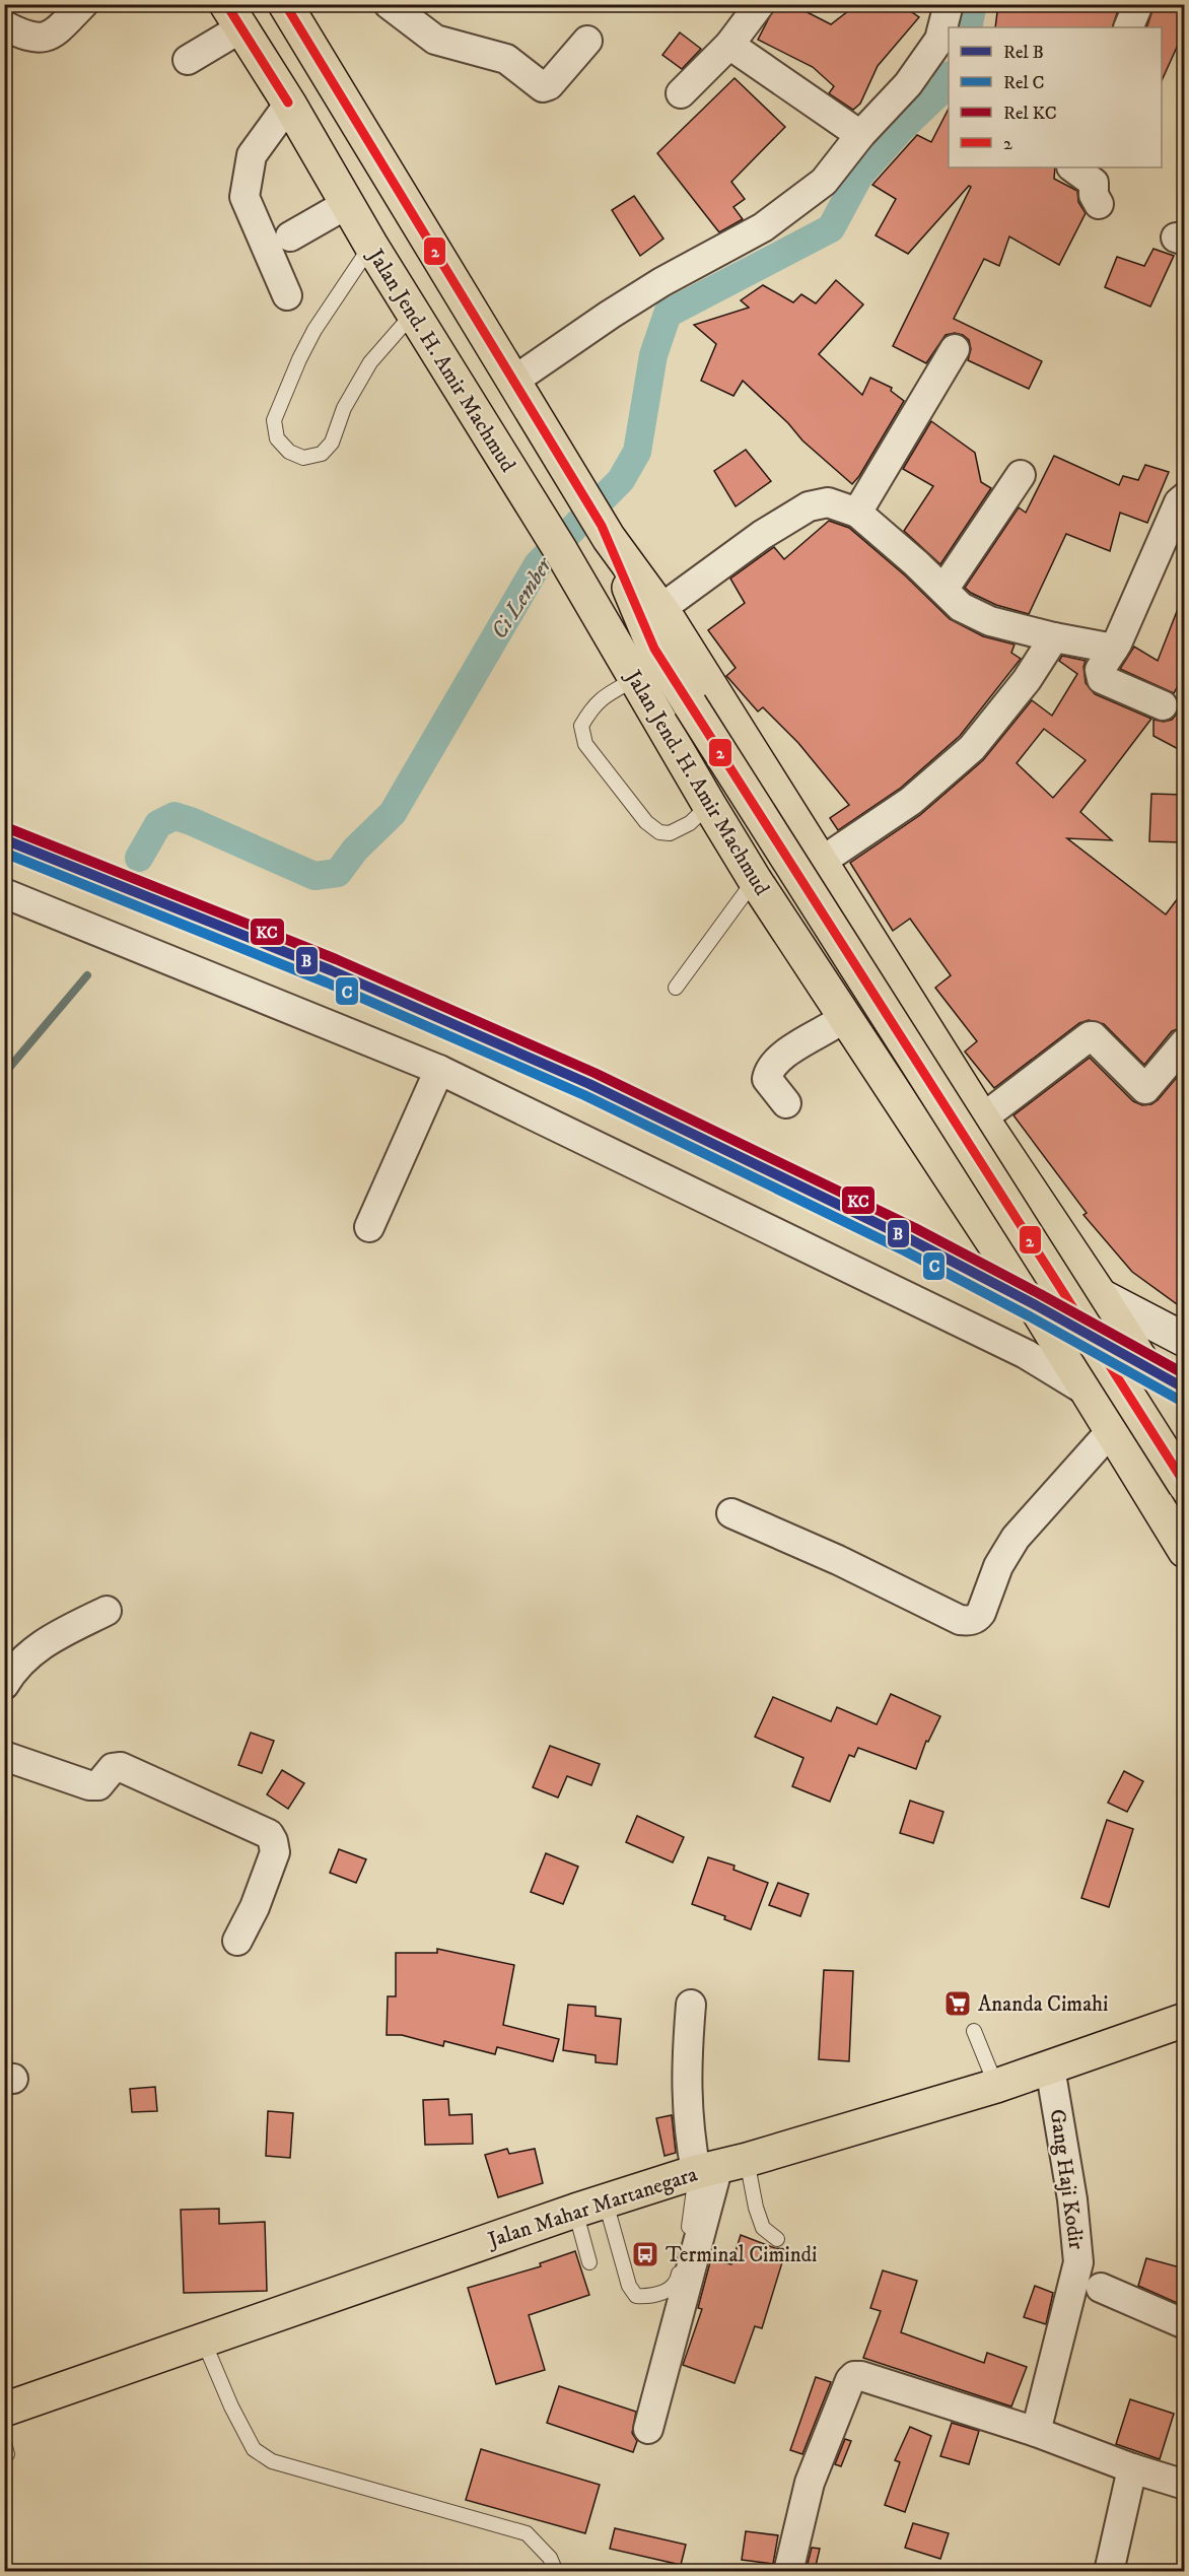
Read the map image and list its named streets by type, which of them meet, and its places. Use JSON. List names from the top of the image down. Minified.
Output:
{"streets":{"main road":["Jalan Jend. H. Amir Machmud","Jalan Mahar Martanegara"],"street":["Gang Haji Kodir"]},"crossings":[["Gang Haji Kodir","Jalan Mahar Martanegara"]],"water":["Ci Lember"],"places":{"supermarket":["Ananda Cimahi"],"bus stop":["Terminal Cimindi"]},"lines":["transit line 2","rail line KC","rail line B","rail line C"],"legend":["Rel B","Rel C","Rel KC","2"]}
